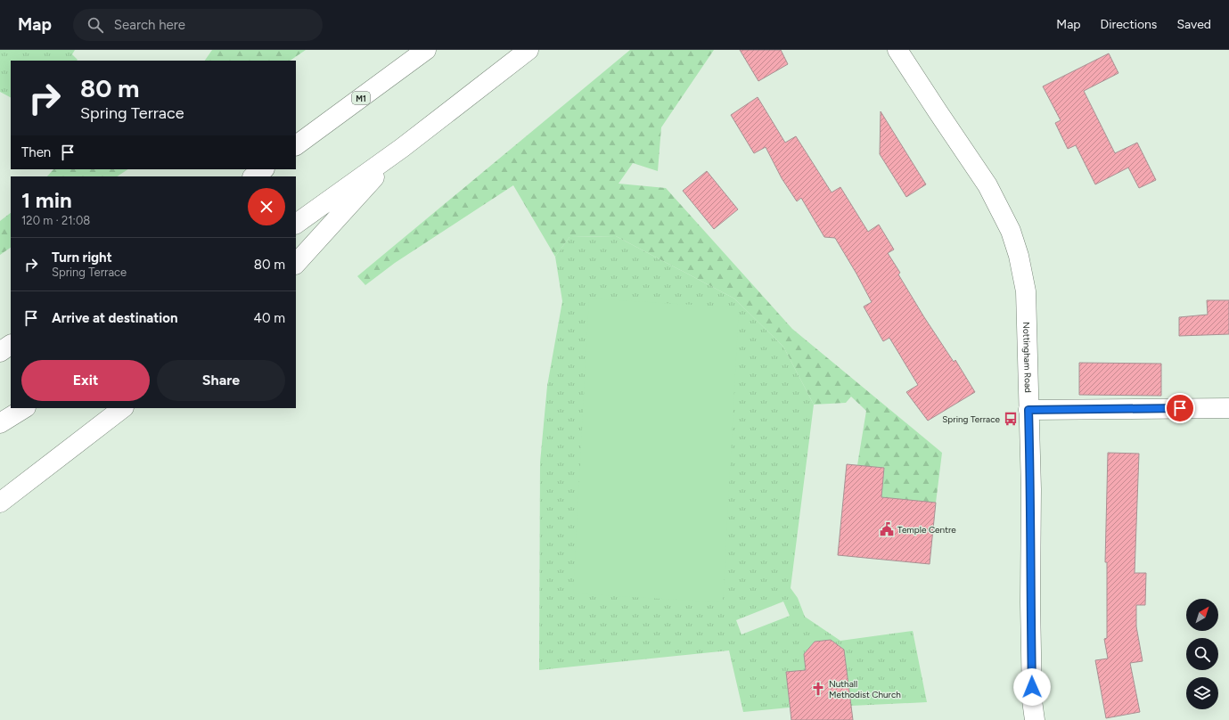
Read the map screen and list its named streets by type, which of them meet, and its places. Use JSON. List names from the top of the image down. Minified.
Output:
{"streets":{"main road":["M1","Nottingham Road"]},"places":{"bus stop":["Spring Terrace"],"public building":["Temple Centre"],"church":["Nuthall Methodist Church"]},"north":"top right","page":{"header":"Map","search":"Search here","nav":["Map","Directions","Saved"],"turn":["80 m","Spring Terrace"],"then":"Then","heading":["1 min","120 m · 21:08"],"list":[{"name":"Turn right","note":"Spring Terrace","value":"80 m"},{"name":"Arrive at destination","value":"40 m"}],"buttons":["Exit","Share"]}}
